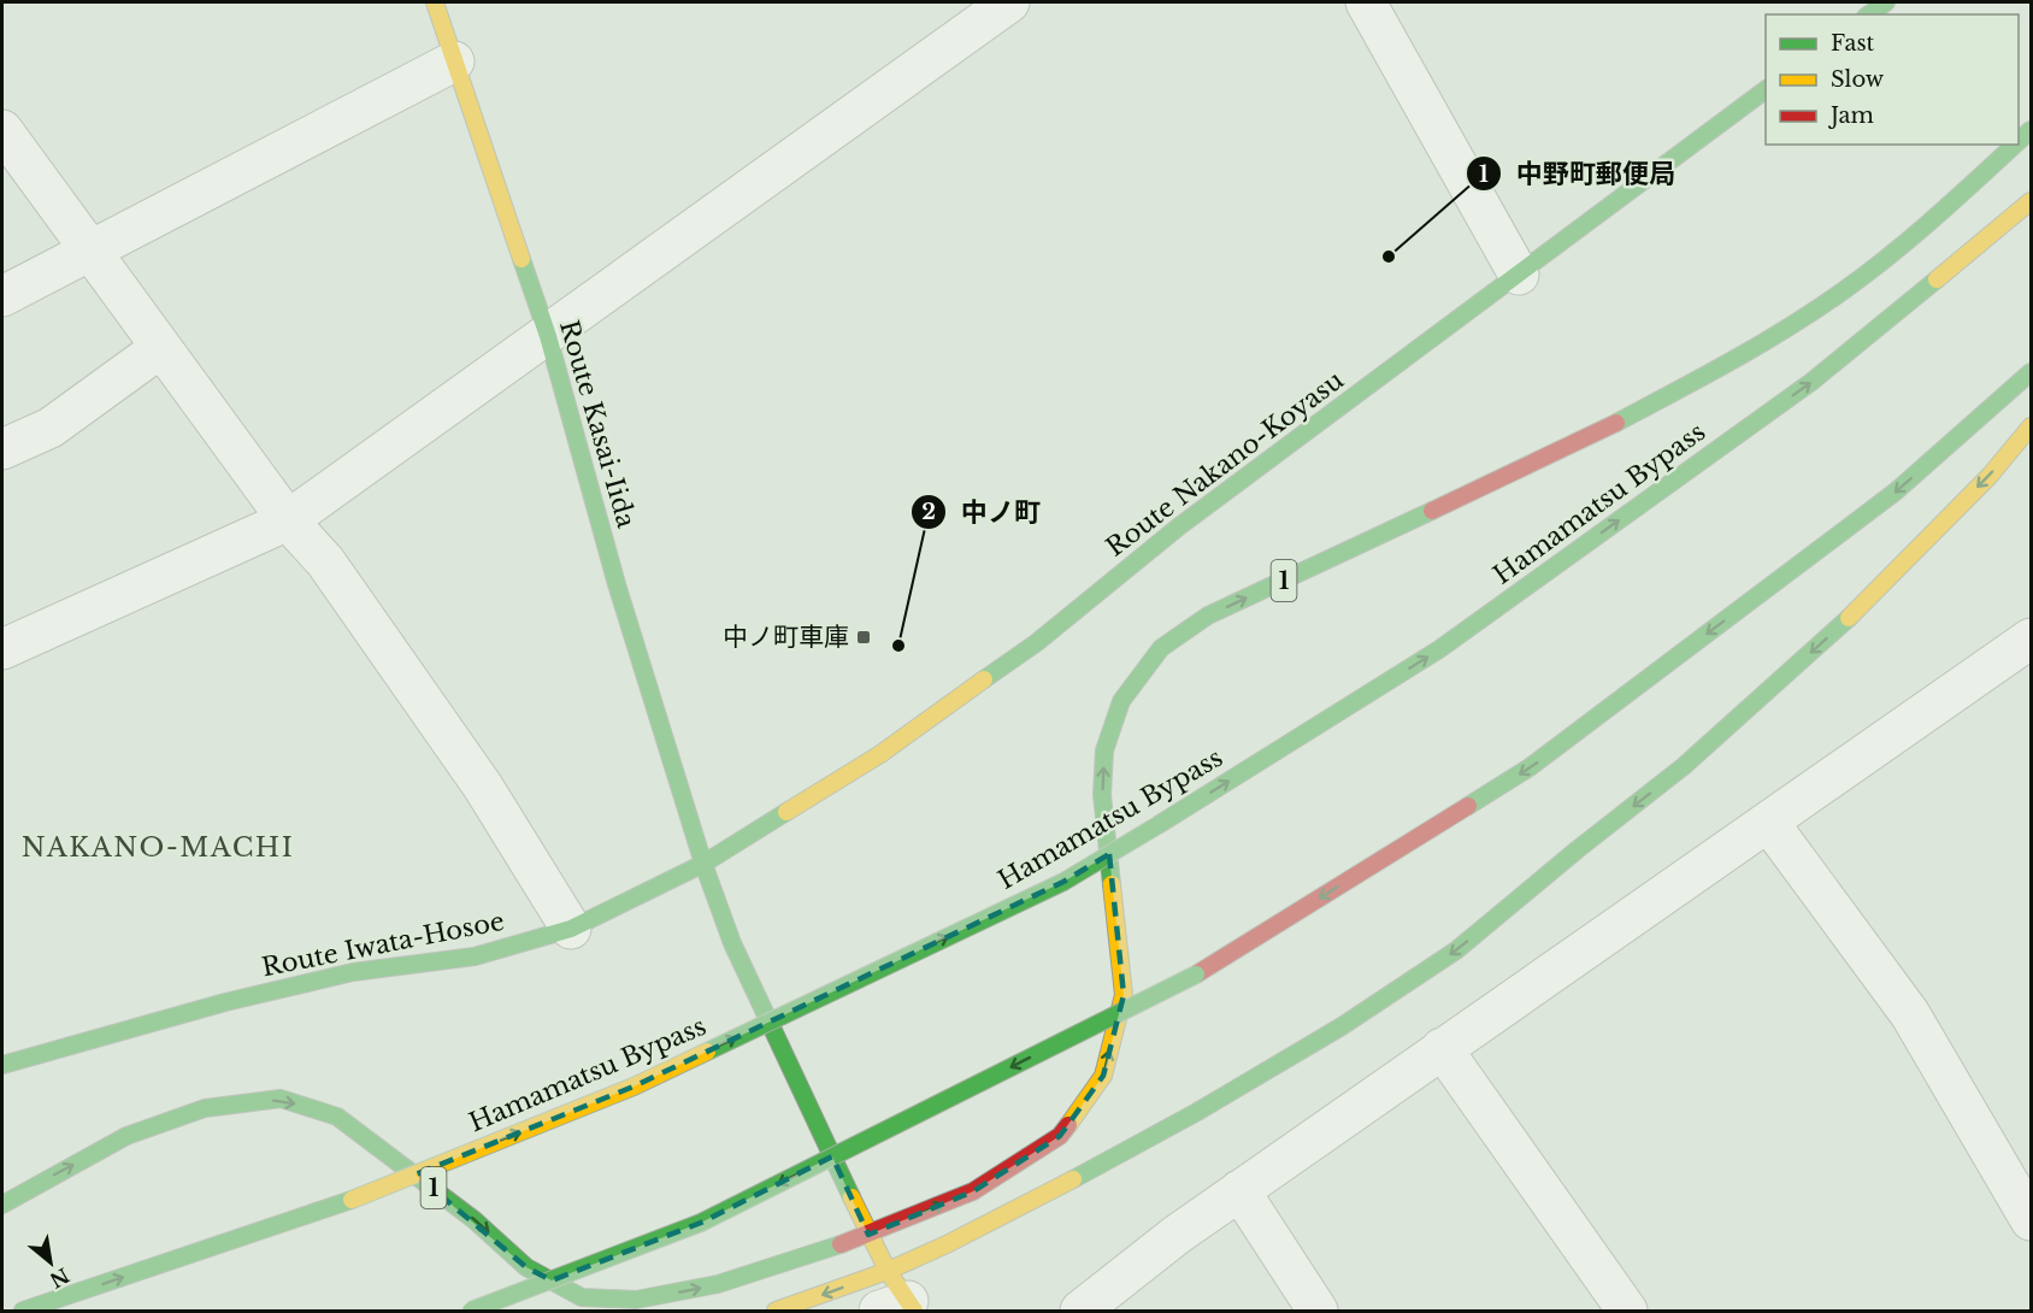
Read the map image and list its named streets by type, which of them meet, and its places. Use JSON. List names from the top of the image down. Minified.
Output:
{"streets":{"main road":["Route Kasai-Iida","Route Nakano-Koyasu","Hamamatsu Bypass","1","Route Iwata-Hosoe"]},"crossings":[["Route Kasai-Iida","Route Nakano-Koyasu"],["Route Kasai-Iida","Route Iwata-Hosoe"],["Route Nakano-Koyasu","Route Iwata-Hosoe"]],"districts":["NAKANO-MACHI"],"places":{"other":["中野町郵便局","中ノ町"],"transit":["中ノ町車庫"]},"legend":["Fast","Slow","Jam"],"north":"bottom right"}
